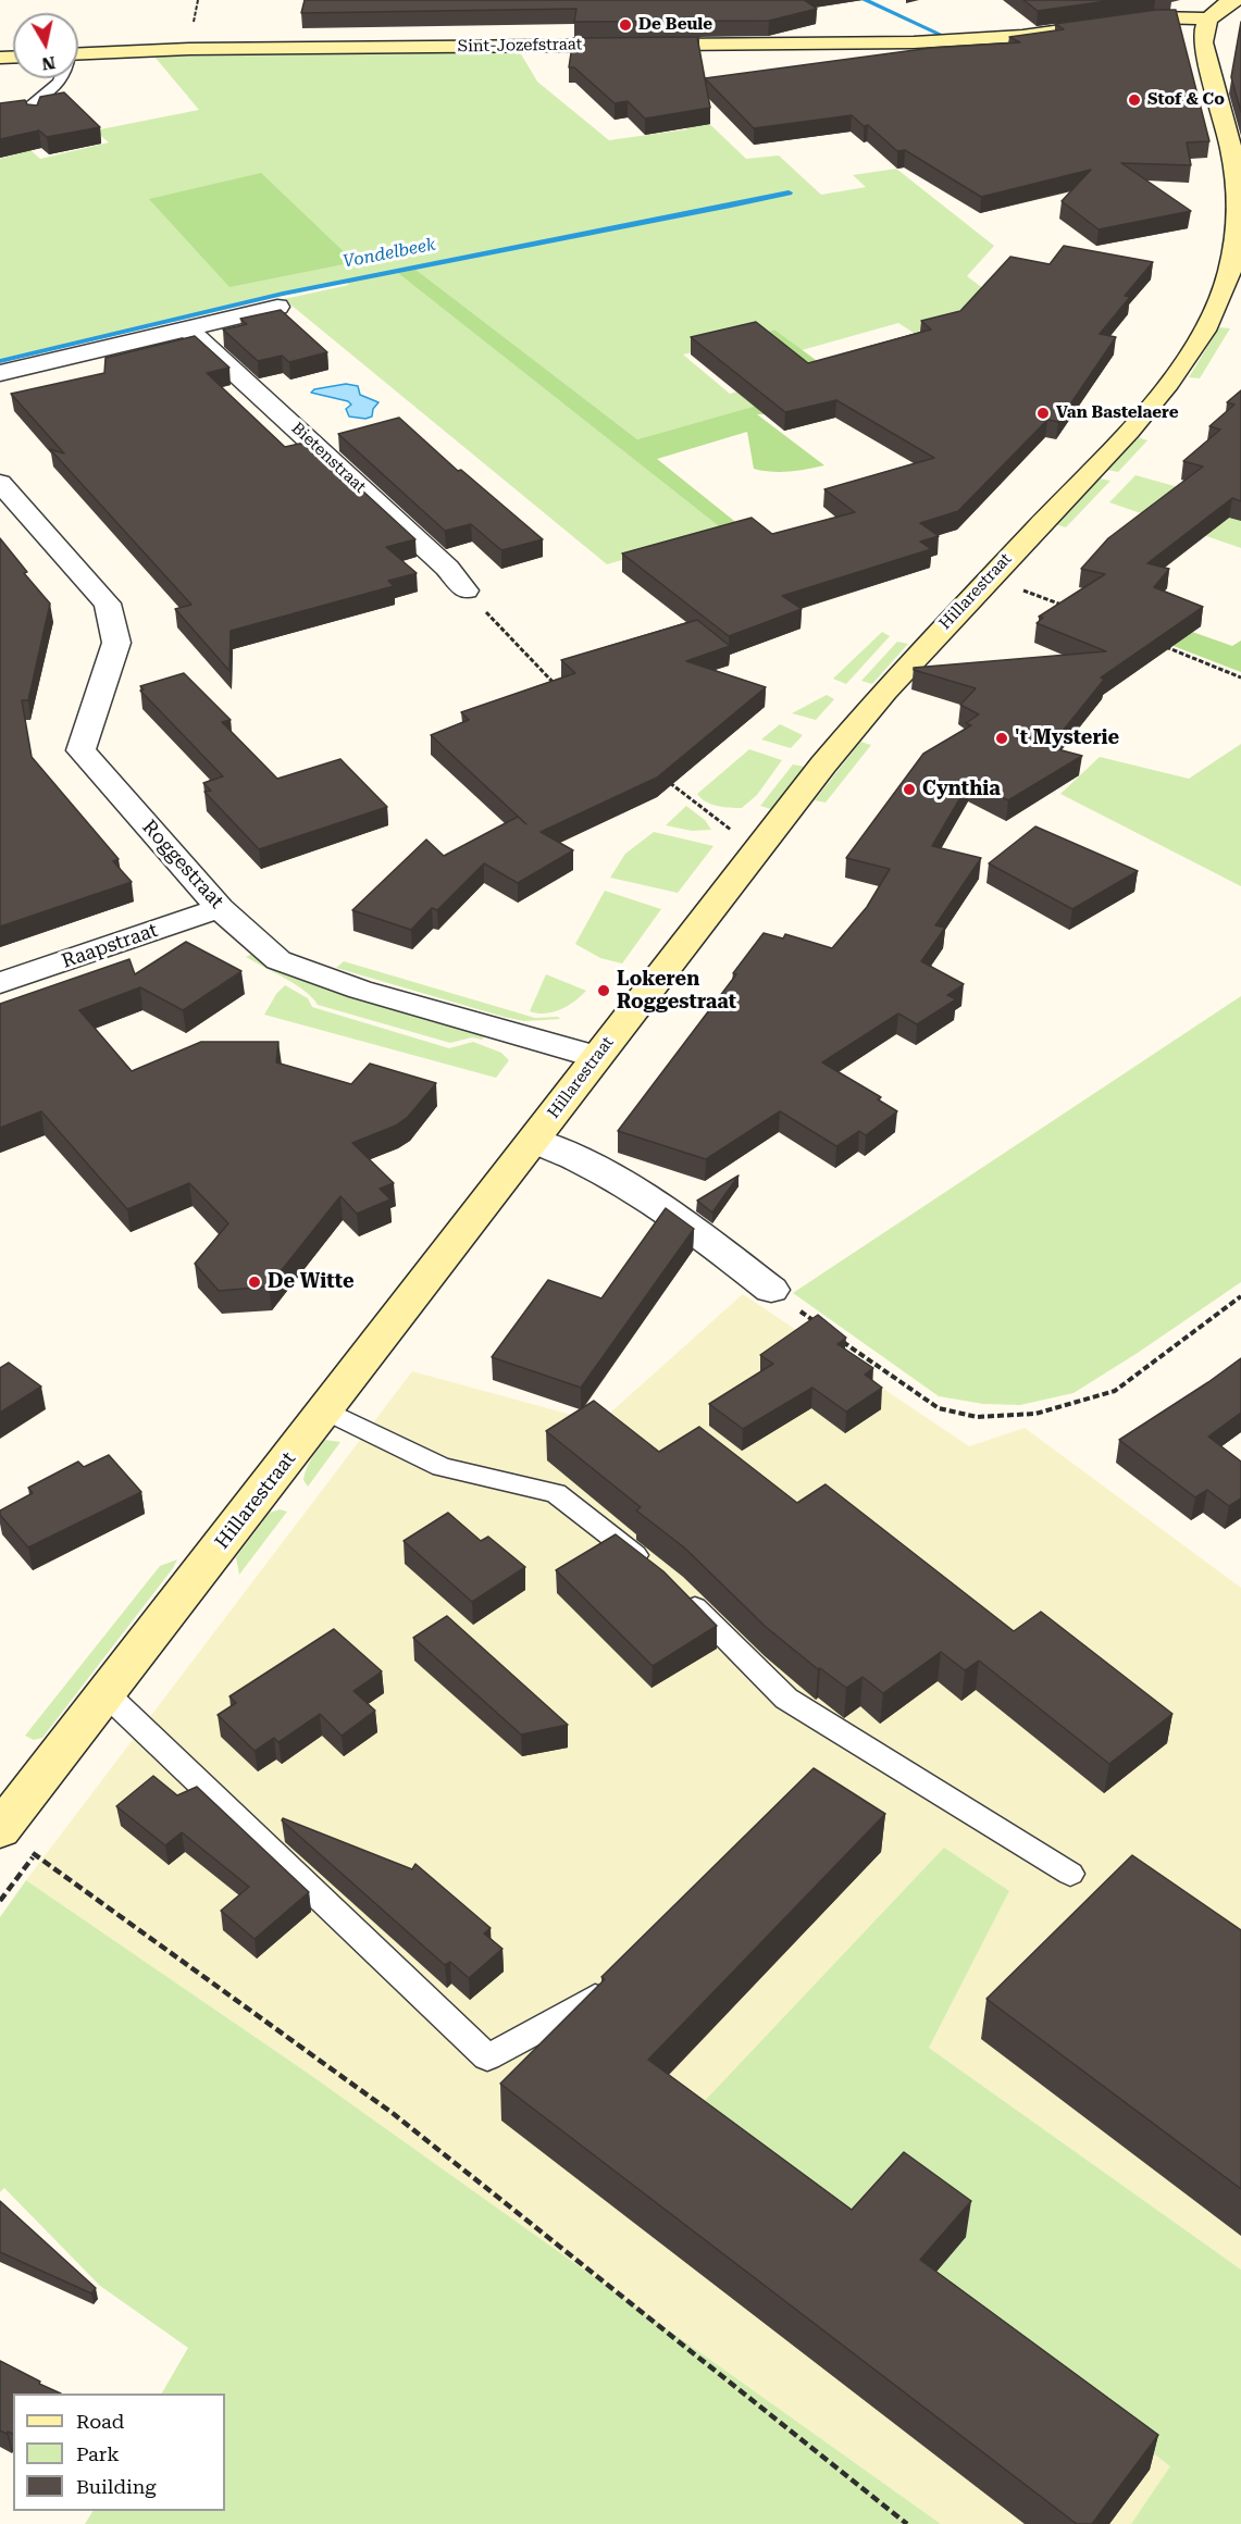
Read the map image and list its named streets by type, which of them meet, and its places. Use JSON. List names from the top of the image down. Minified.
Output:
{"streets":{"main road":["Sint-Jozefstraat","Hillarestraat"],"street":["Bietenstraat","Roggestraat","Raapstraat"]},"crossings":[["Sint-Jozefstraat","Hillarestraat"],["Hillarestraat","Roggestraat"],["Roggestraat","Raapstraat"]],"water":["Vondelbeek"],"places":["De Beule","Stof & Co","Van Bastelaere","'t Mysterie","Cynthia","Lokeren Roggestraat","De Witte"],"legend":["Road","Park","Building"],"north":"bottom"}
